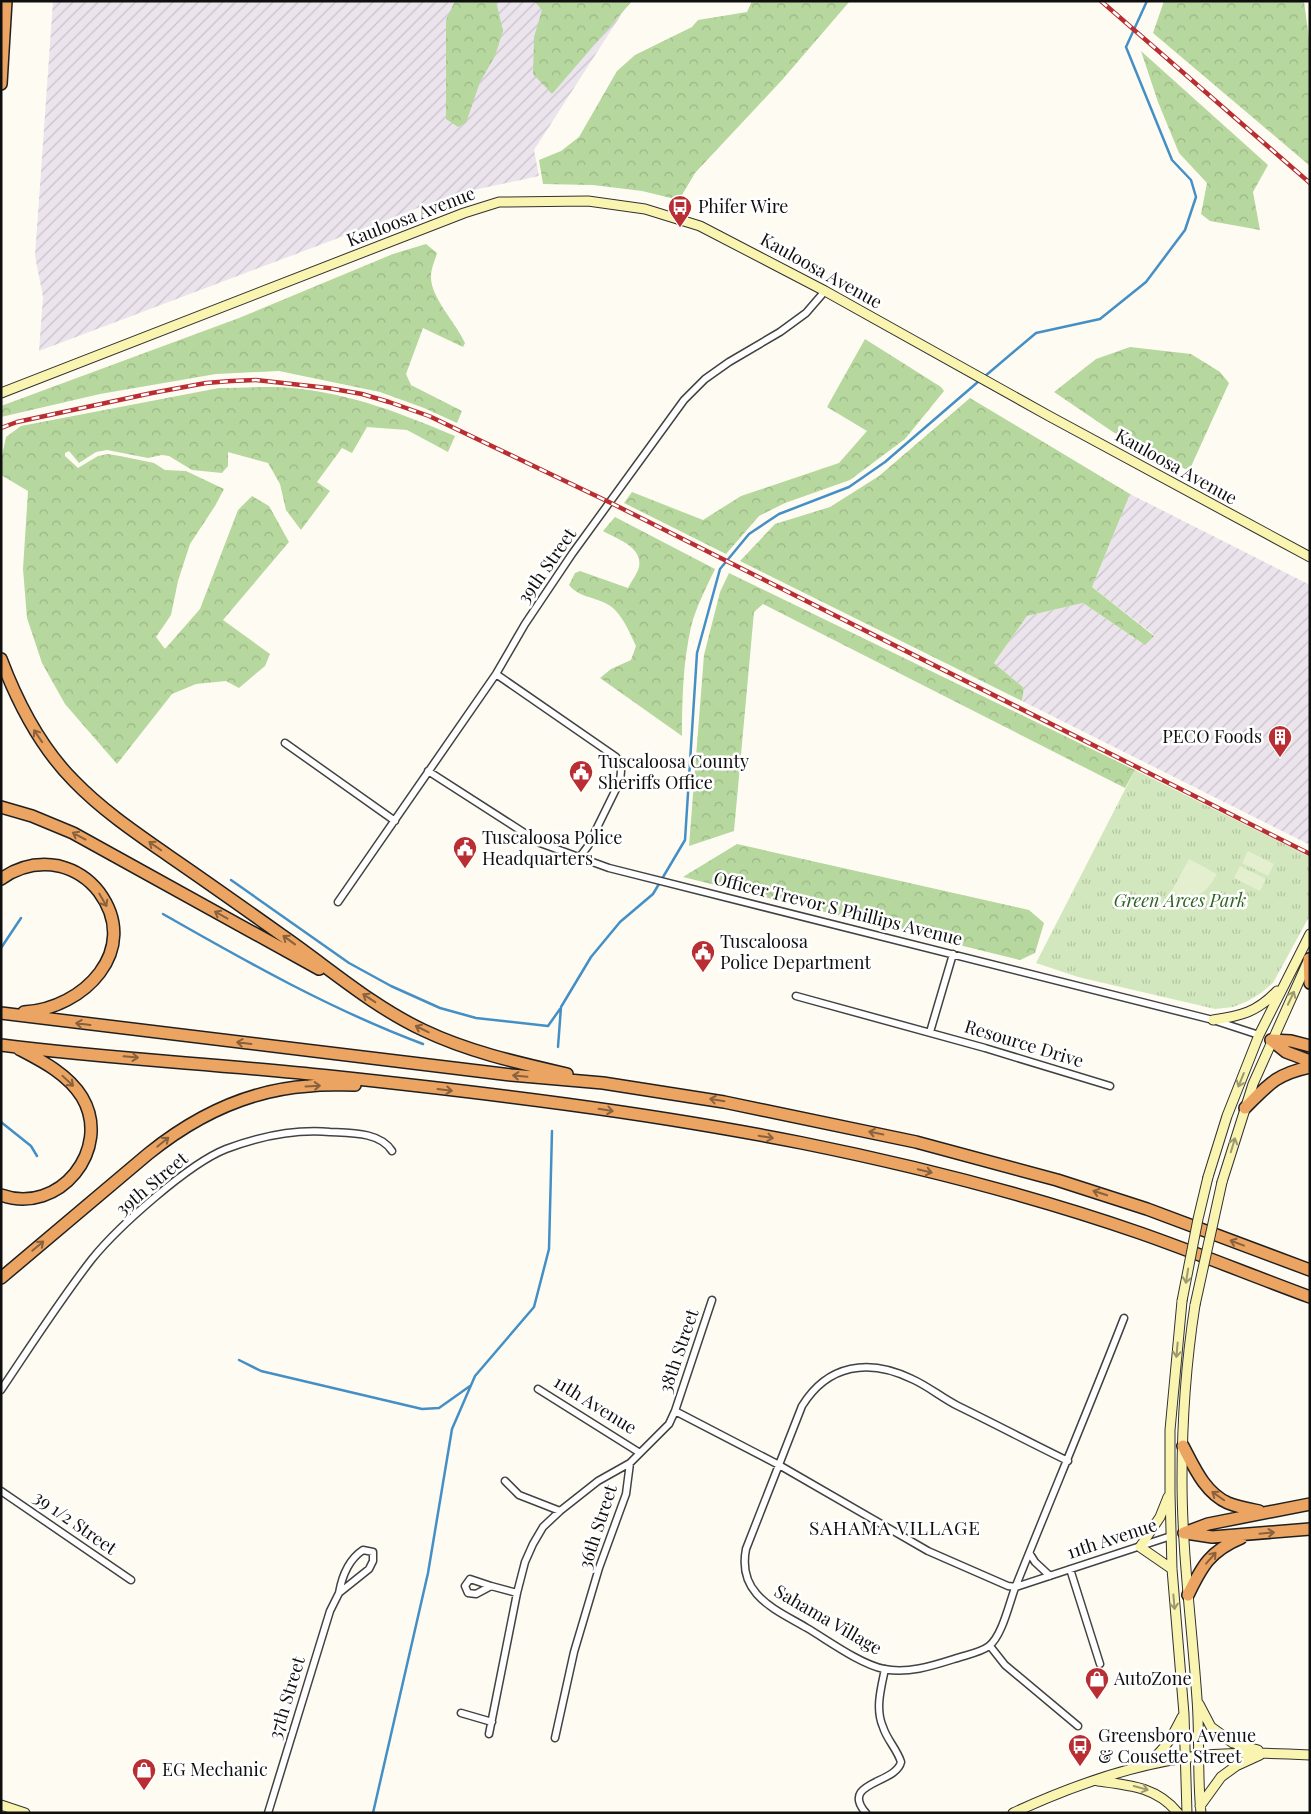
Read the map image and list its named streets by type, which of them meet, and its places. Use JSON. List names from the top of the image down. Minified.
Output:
{"streets":{"main road":["Kauloosa Avenue","11th Avenue"],"street":["39th Street","Officer Trevor S Phillips Avenue","Resource Drive","38th Street","39 1/2 Street","36th Street","Sahama Village","37th Street"]},"crossings":[["Kauloosa Avenue","39th Street"],["39th Street","Officer Trevor S Phillips Avenue"],["38th Street","11th Avenue"]],"districts":["SAHAMA VILLAGE"],"parks":["Green Arces Park"],"places":{"bus stop":["Phifer Wire","Greensboro Avenue & Cousette Street"],"building":["PECO Foods"],"public building":["Tuscaloosa County Sheriffs Office","Tuscaloosa Police Headquarters","Tuscaloosa Police Department"],"shop":["AutoZone","EG Mechanic"]}}
